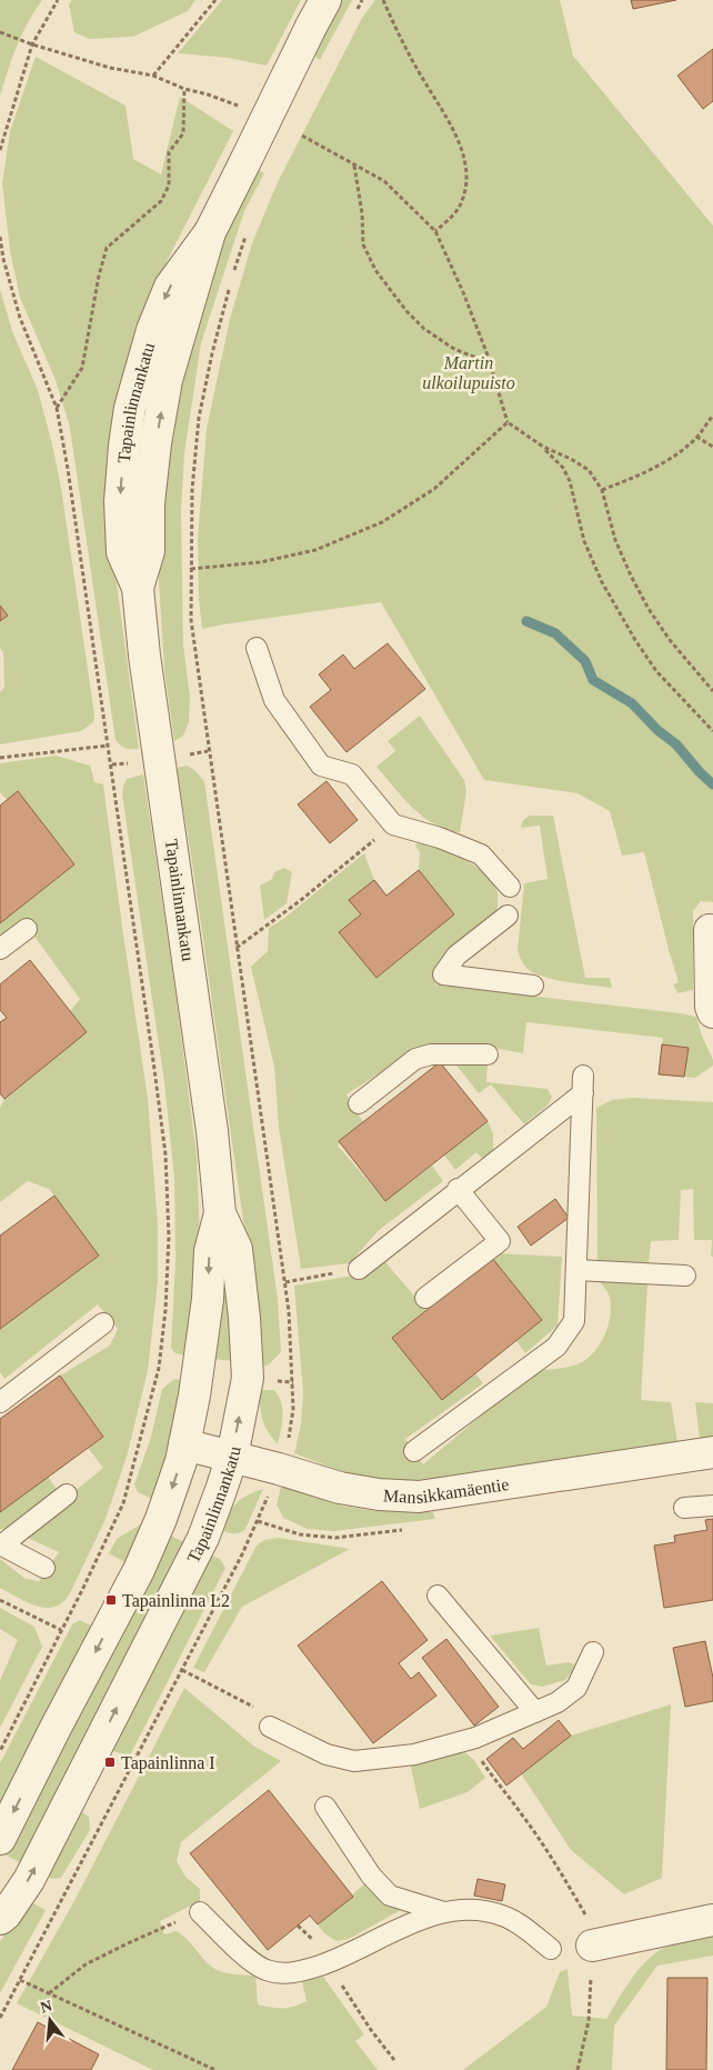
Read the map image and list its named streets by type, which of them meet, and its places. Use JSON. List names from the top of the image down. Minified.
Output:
{"streets":{"street":["Tapainlinnankatu","Mansikkamäentie"]},"crossings":[["Tapainlinnankatu","Mansikkamäentie"]],"parks":["Martin ulkoilupuisto"],"places":{"transit":["Tapainlinna L2","Tapainlinna I"]},"north":"top"}
